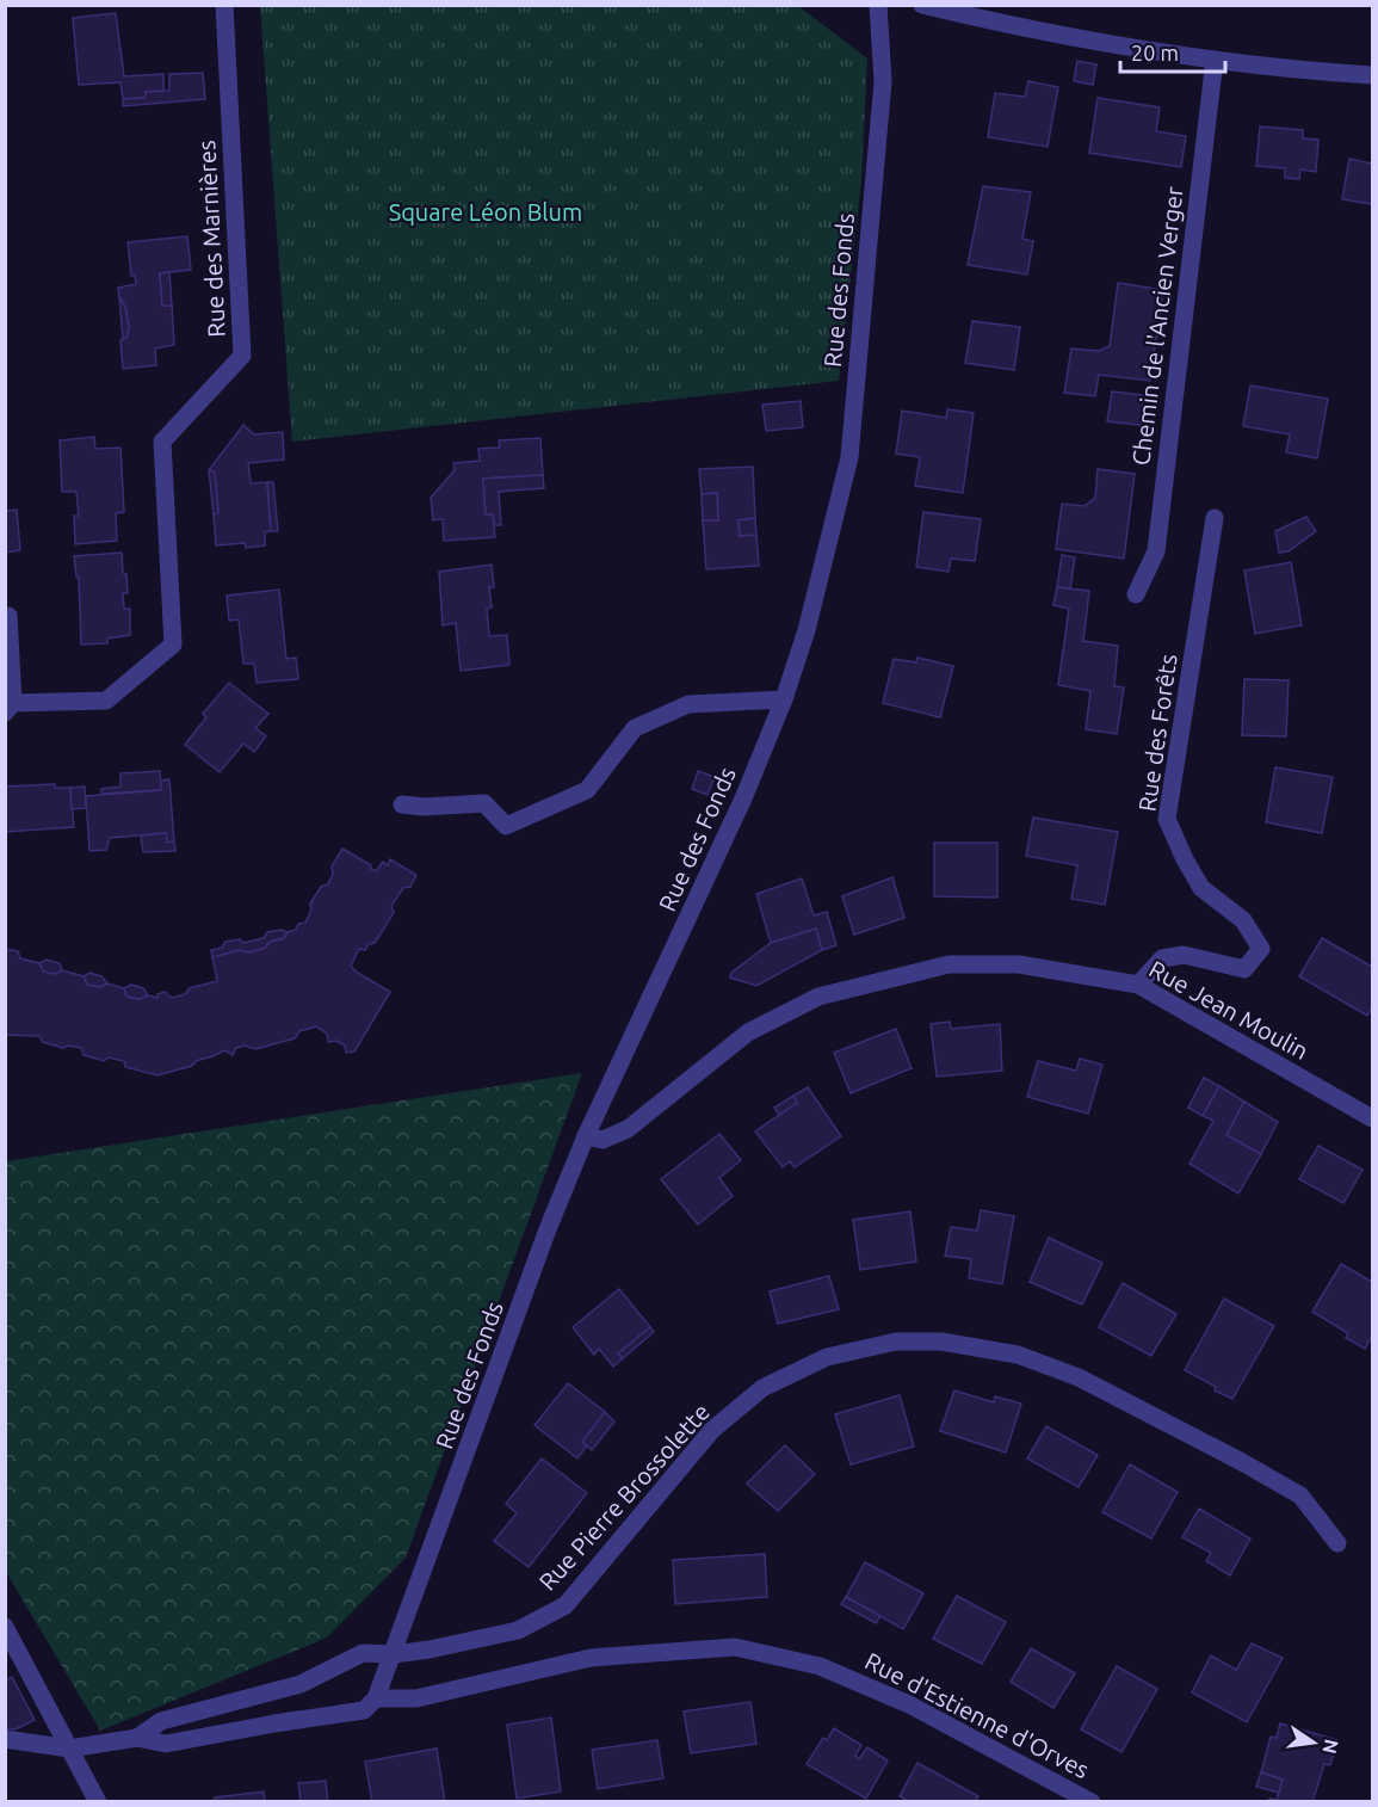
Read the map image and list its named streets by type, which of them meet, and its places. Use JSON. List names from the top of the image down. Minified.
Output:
{"streets":{"street":["Rue des Marnières","Rue des Fonds","Chemin de l'Ancien Verger","Rue des Forêts","Rue Jean Moulin","Rue Pierre Brossolette","Rue d'Estienne d'Orves"]},"crossings":[["Rue des Fonds","Rue Jean Moulin"],["Rue des Fonds","Rue Pierre Brossolette"],["Rue des Fonds","Rue d'Estienne d'Orves"],["Rue des Forêts","Rue Jean Moulin"]],"parks":["Square Léon Blum"],"scale_bar":"20 m","north":"right"}
